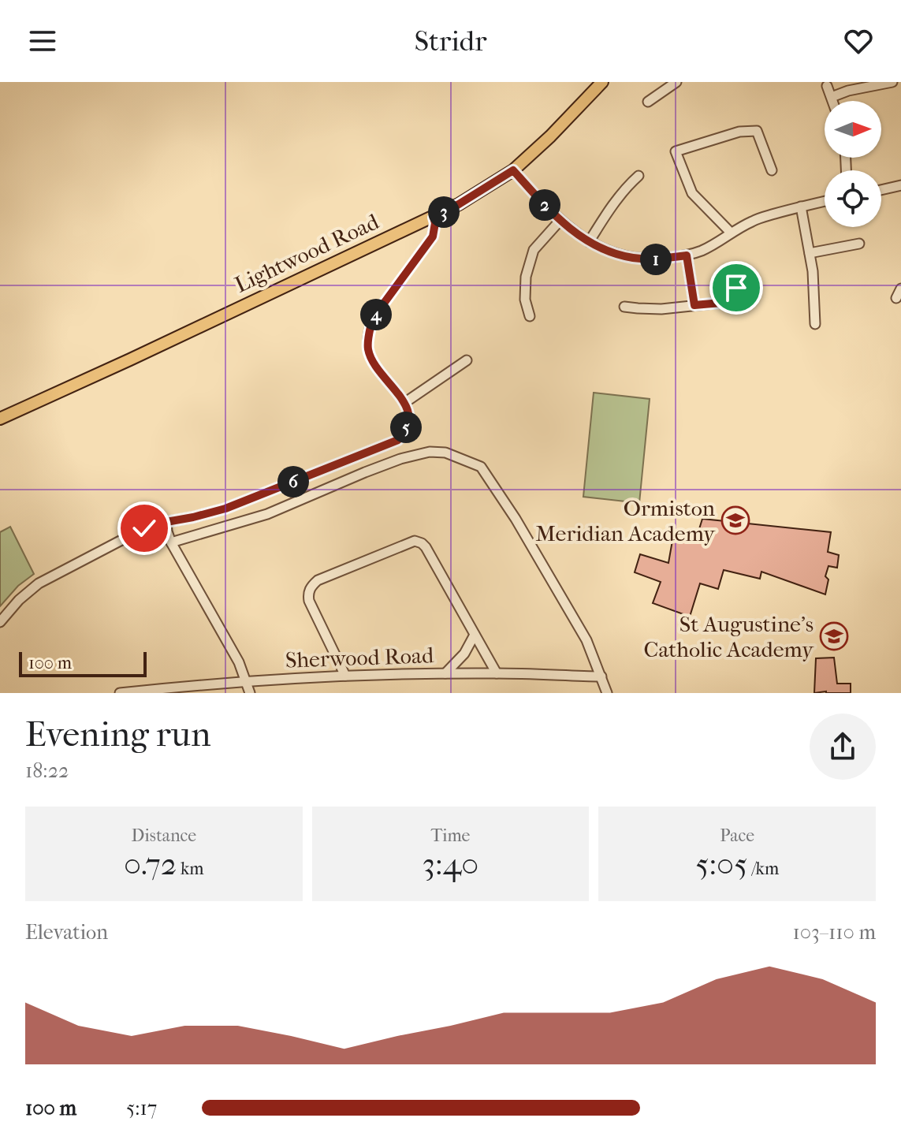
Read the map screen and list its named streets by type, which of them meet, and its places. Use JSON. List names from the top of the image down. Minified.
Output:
{"streets":{"main road":["Lightwood Road"],"street":["Sherwood Road"]},"places":{"school or university":["Ormiston Meridian Academy","St Augustine's Catholic Academy"]},"scale_bar":"100 m","north":"right","page":{"header":"Stridr","pins":["2","3","1","4","5","6"],"scale":"100 m","heading":["Evening run","18:22"],"stats":[["Distance","0.72 km"],["Time","3:40"],["Pace","5:05 /km"]],"chart":["Elevation","103–110 m"],"list":[{"name":"100 m","note":"5:17"}]}}
